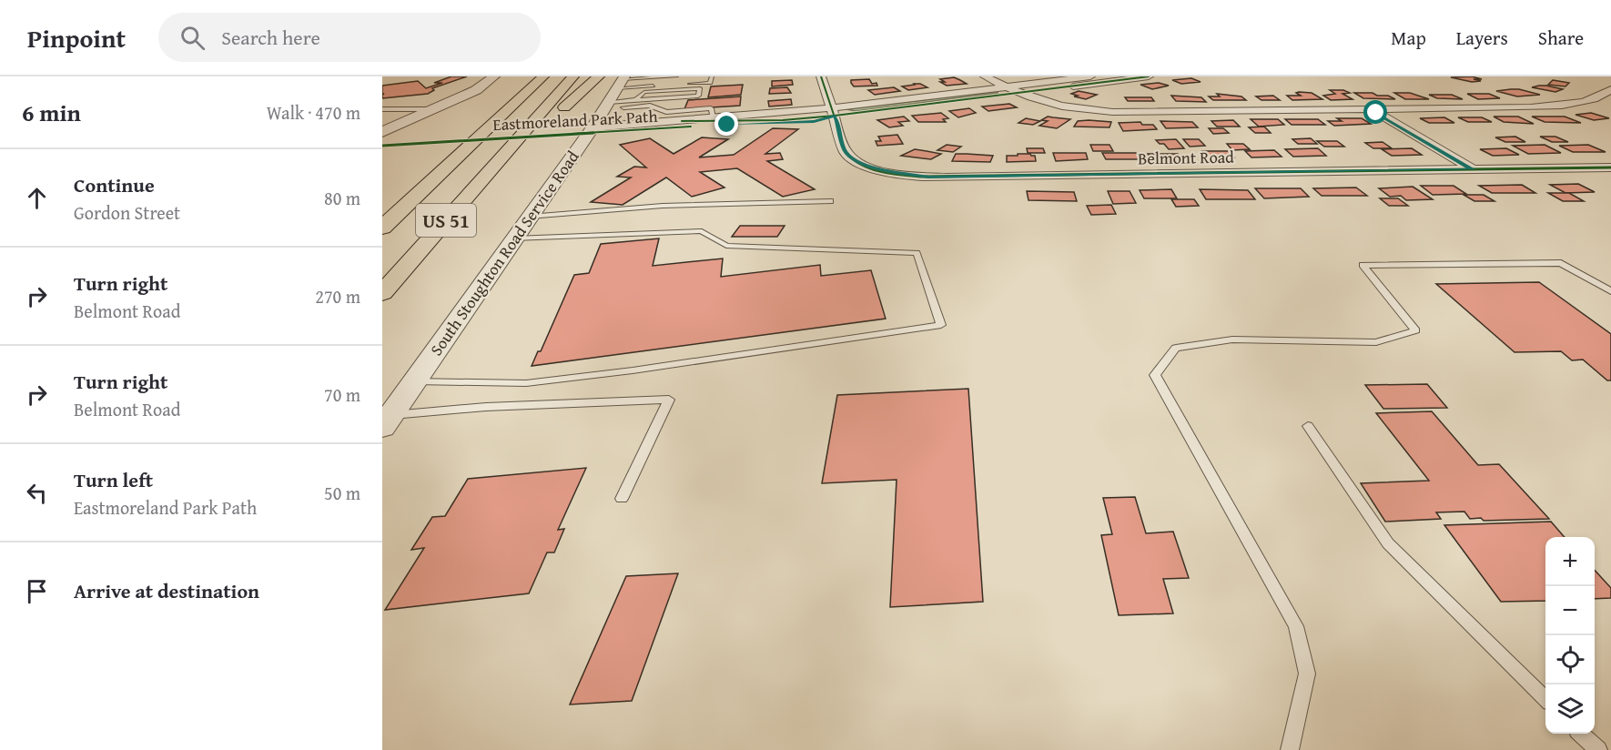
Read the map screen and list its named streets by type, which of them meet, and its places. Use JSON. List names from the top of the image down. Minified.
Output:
{"streets":{"main road":["US 51"],"street":["Belmont Road","South Stoughton Road Service Road"],"cycle path":["Eastmoreland Park Path"]},"page":{"header":"Pinpoint","search":"Search here","nav":["Map","Layers","Share"],"heading":["6 min","Walk · 470 m"],"list":[["Continue","Gordon Street","80 m"],["Turn right","Belmont Road","270 m"],["Turn right","Belmont Road","70 m"],["Turn left","Eastmoreland Park Path","50 m"],"Arrive at destination"],"map_buttons":["+","−"]}}
